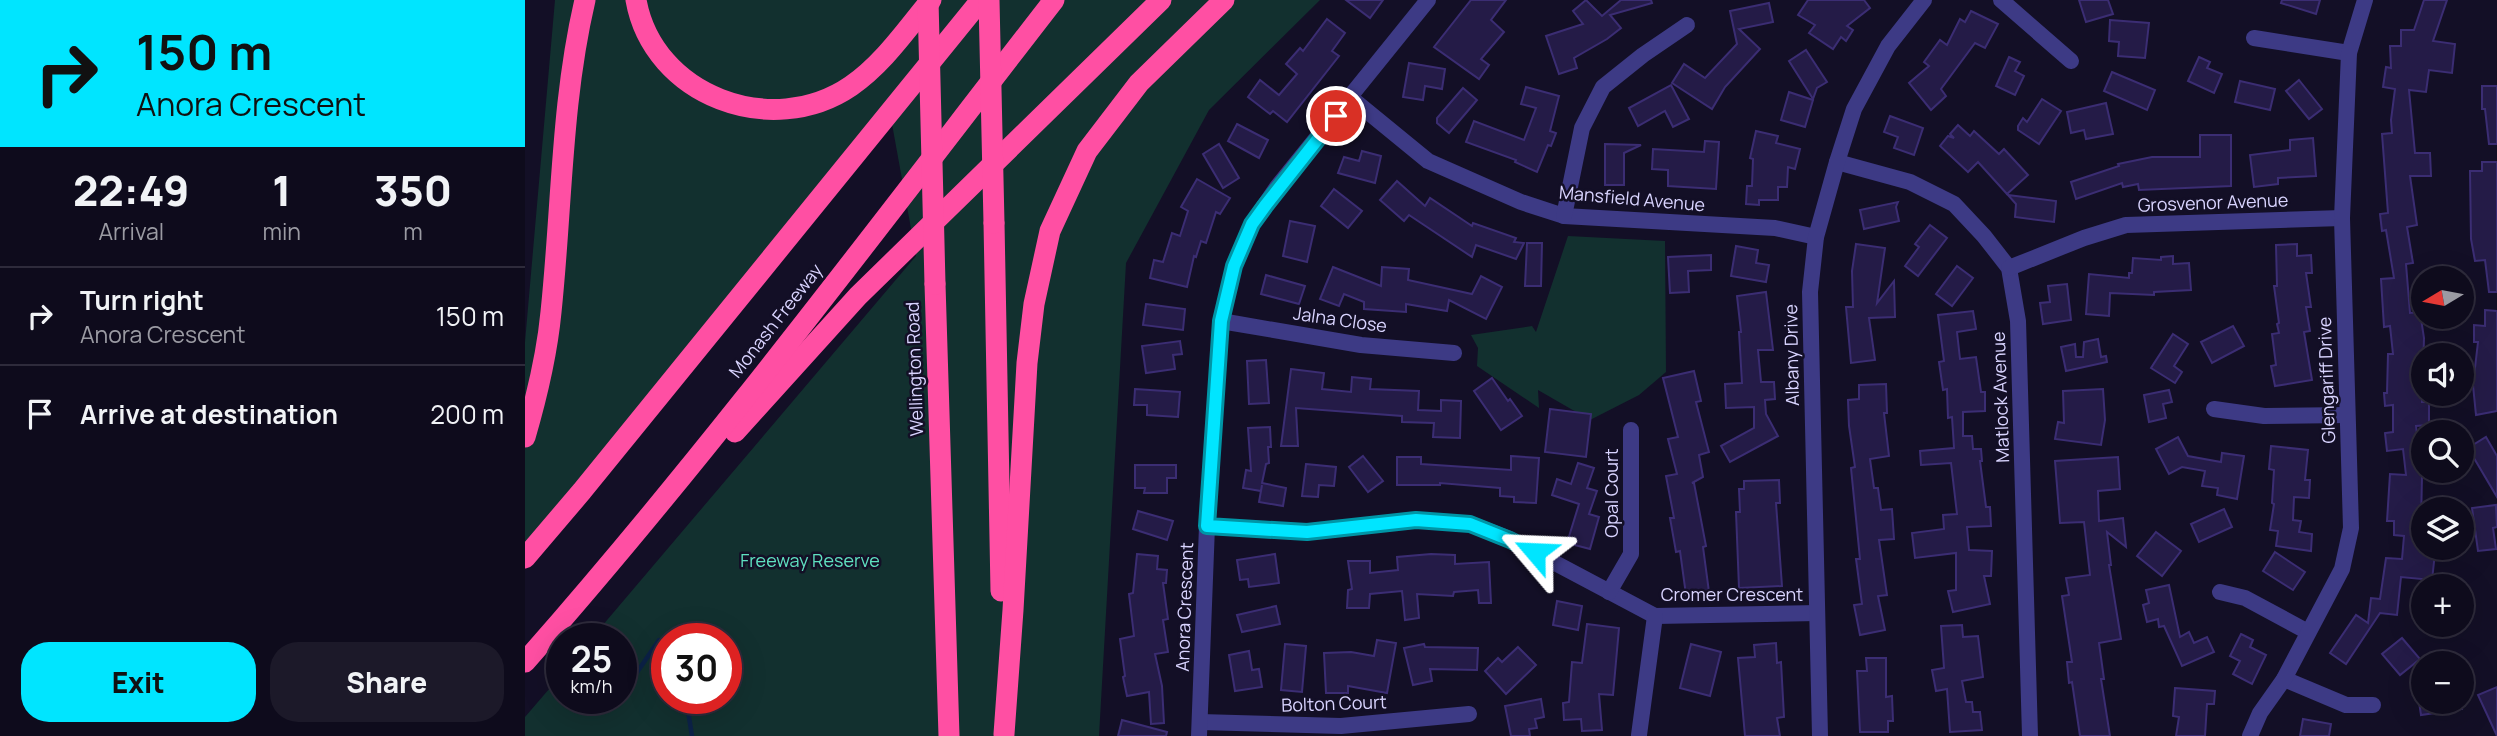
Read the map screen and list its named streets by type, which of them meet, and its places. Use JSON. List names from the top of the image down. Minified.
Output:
{"streets":{"highway":["Monash Freeway","Wellington Road"],"street":["Mansfield Avenue","Grosvenor Avenue","Jalna Close","Albany Drive","Glengariff Drive","Matlock Avenue","Opal Court","Cromer Crescent","Anora Crescent","Bolton Court"]},"crossings":[["Mansfield Avenue","Albany Drive"],["Mansfield Avenue","Anora Crescent"],["Grosvenor Avenue","Glengariff Drive"],["Grosvenor Avenue","Matlock Avenue"],["Jalna Close","Anora Crescent"],["Albany Drive","Matlock Avenue"],["Albany Drive","Cromer Crescent"],["Opal Court","Cromer Crescent"],["Cromer Crescent","Anora Crescent"],["Anora Crescent","Bolton Court"]],"parks":["Freeway Reserve"],"north":"left","page":{"turn":["150 m","Anora Crescent"],"eta":["22:49","Arrival","1","min","350","m"],"list":[{"name":"Turn right","note":"Anora Crescent","value":"150 m"},{"name":"Arrive at destination","value":"200 m"}],"map_buttons":["+","−"],"speed":"25 km/h","limit":"30","buttons":["Exit","Share"]}}
